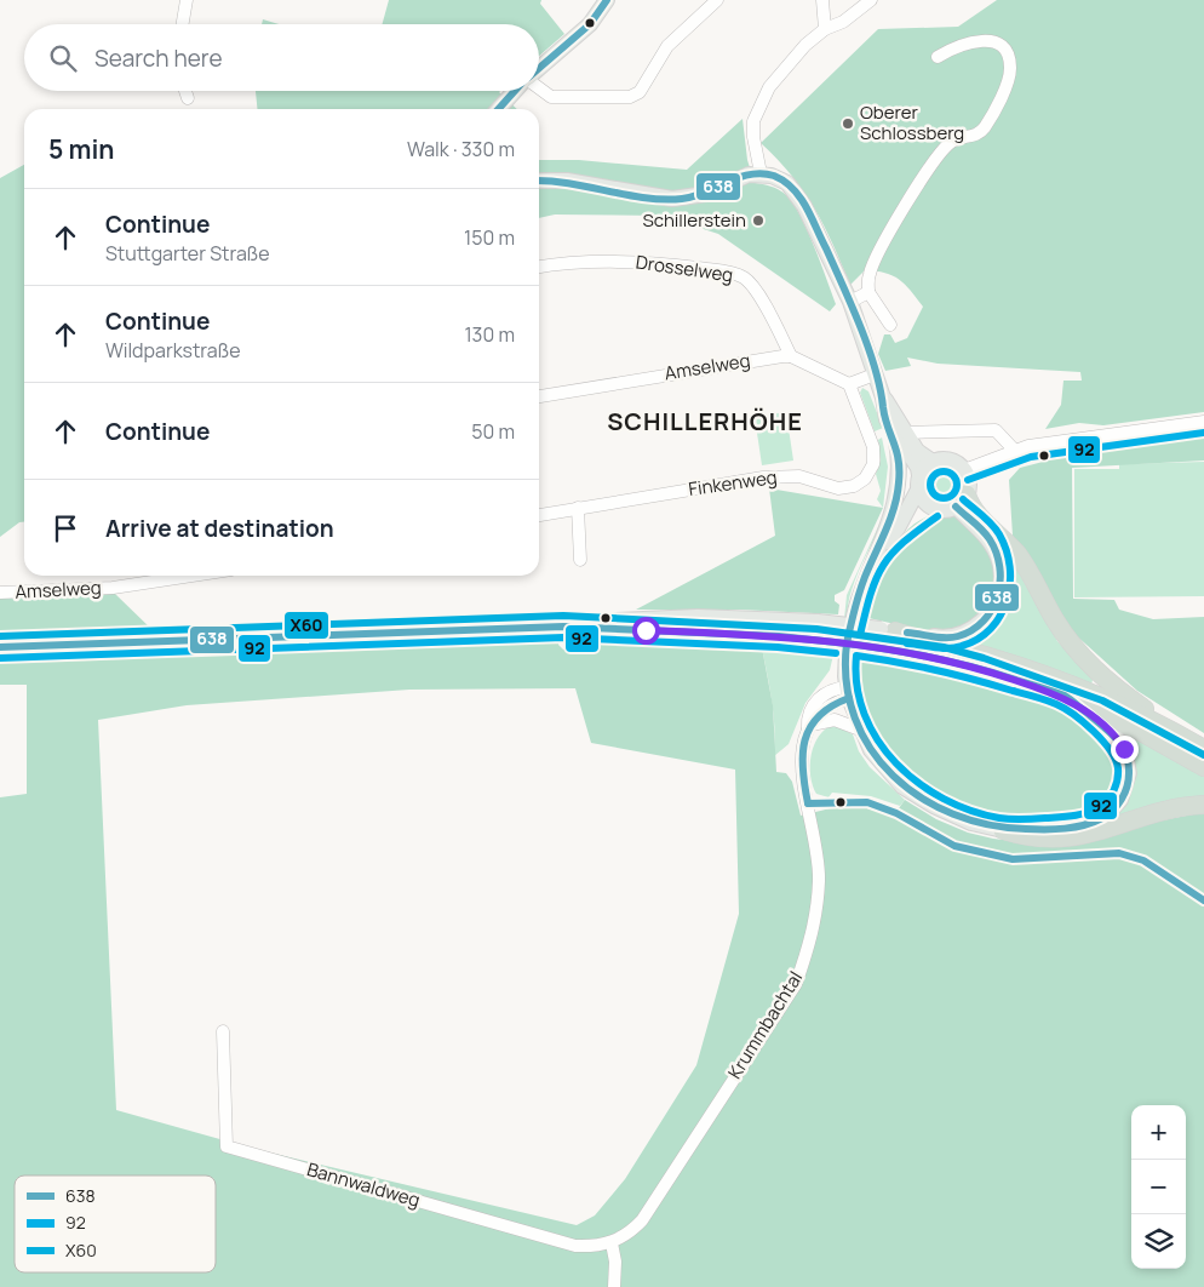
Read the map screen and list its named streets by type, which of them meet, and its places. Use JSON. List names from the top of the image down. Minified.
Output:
{"streets":{"street":["Drosselweg","Amselweg","Finkenweg","Krummbachtal","Bannwaldweg"]},"crossings":[["Drosselweg","Amselweg"],["Krummbachtal","Bannwaldweg"]],"districts":["SCHILLERHÖHE"],"places":["Oberer Schlossberg","Schillerstein"],"lines":["transit line 638","transit line 92","transit line X60"],"legend":["638","92","X60"],"page":{"search":"Search here","heading":["5 min","Walk · 330 m"],"list":[["Continue","Stuttgarter Straße","150 m"],["Continue","Wildparkstraße","130 m"],["Continue","50 m"],"Arrive at destination"],"map_buttons":["+","−"]}}
